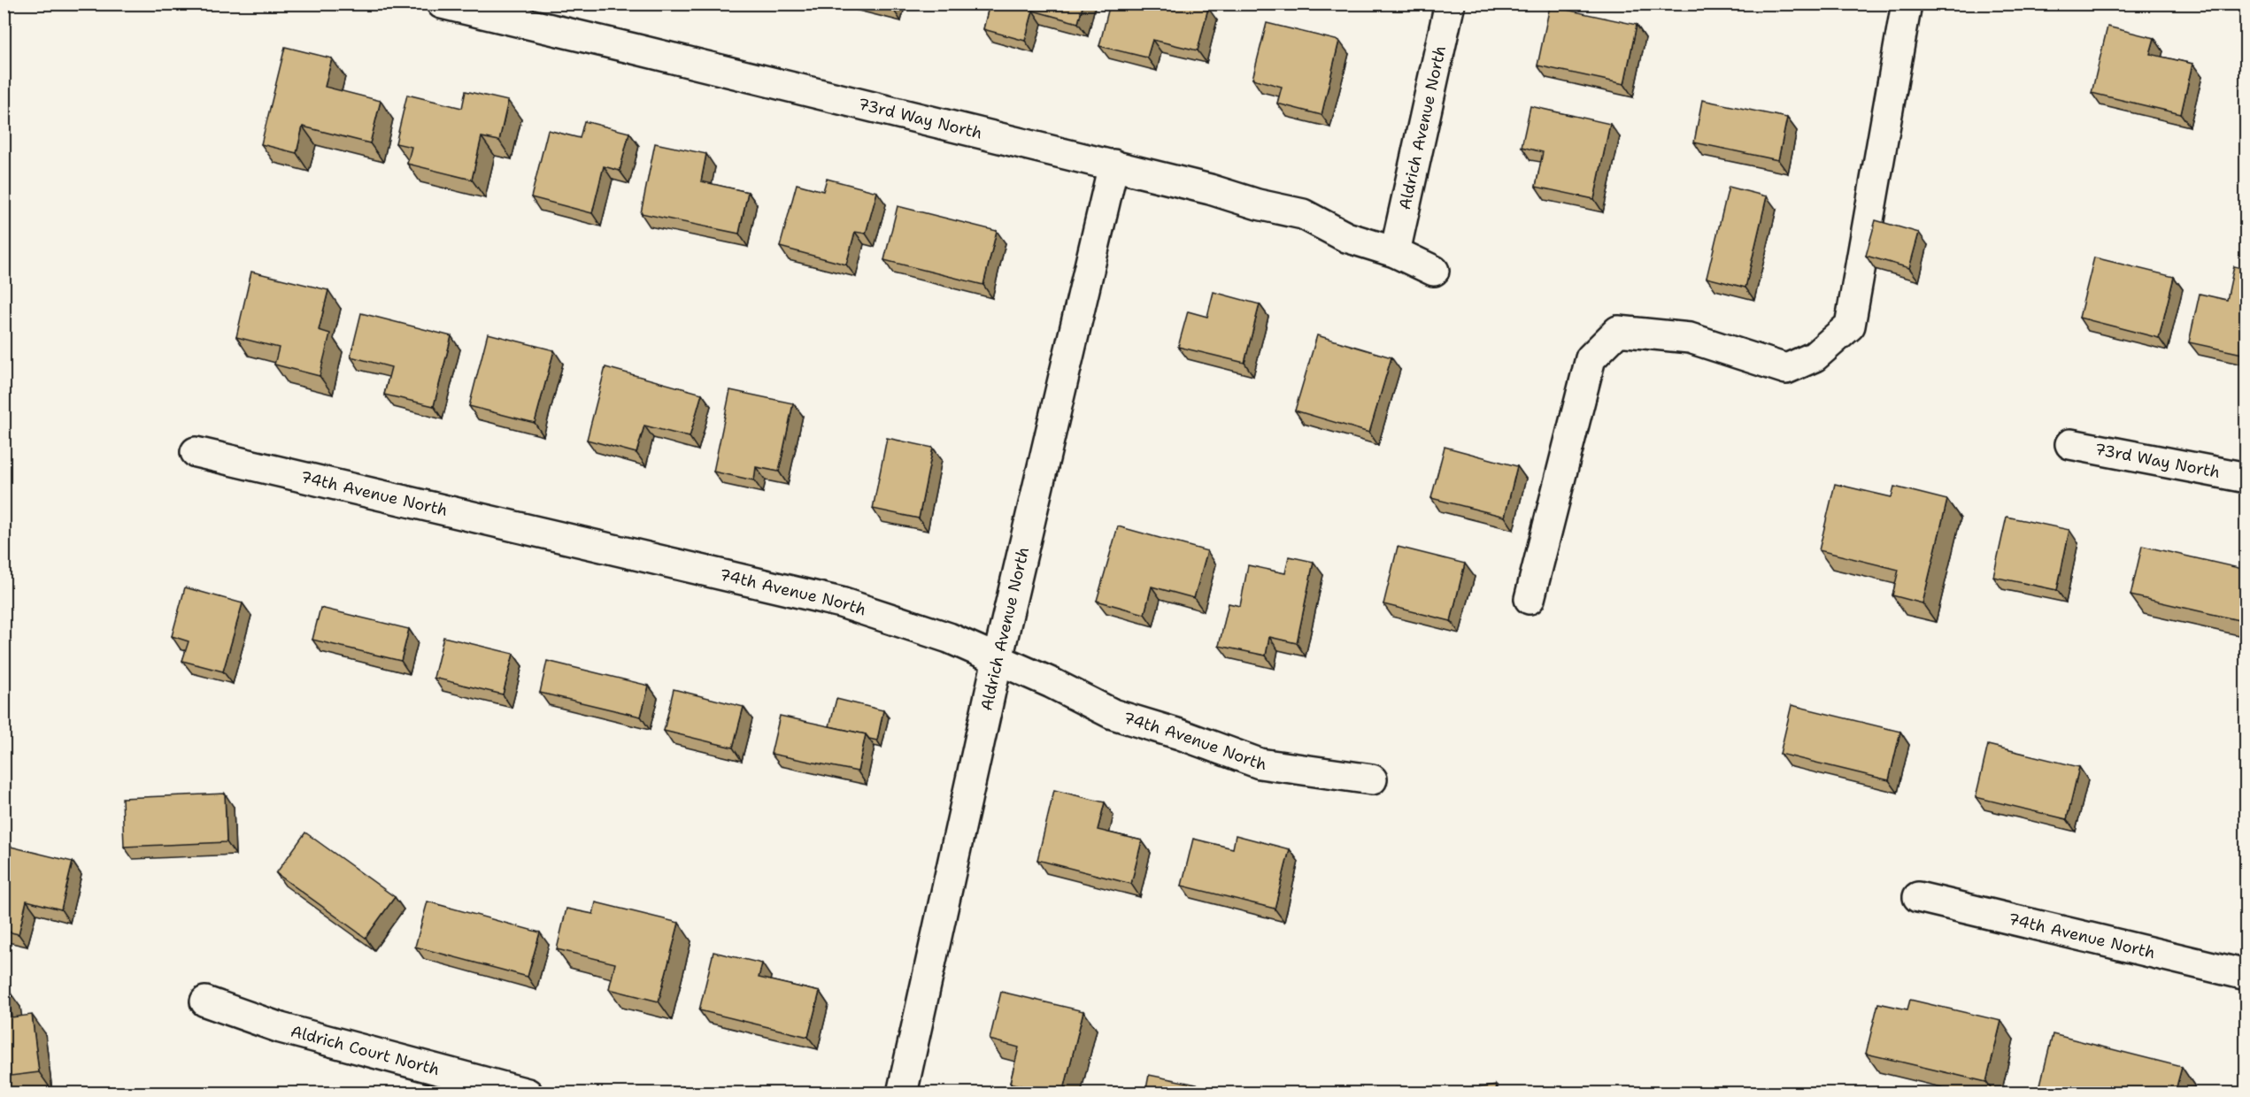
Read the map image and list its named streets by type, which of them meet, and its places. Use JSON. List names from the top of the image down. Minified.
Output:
{"streets":{"street":["73rd Way North","Aldrich Avenue North","74th Avenue North","Aldrich Court North"]},"crossings":[["73rd Way North","Aldrich Avenue North"],["Aldrich Avenue North","74th Avenue North"]]}
